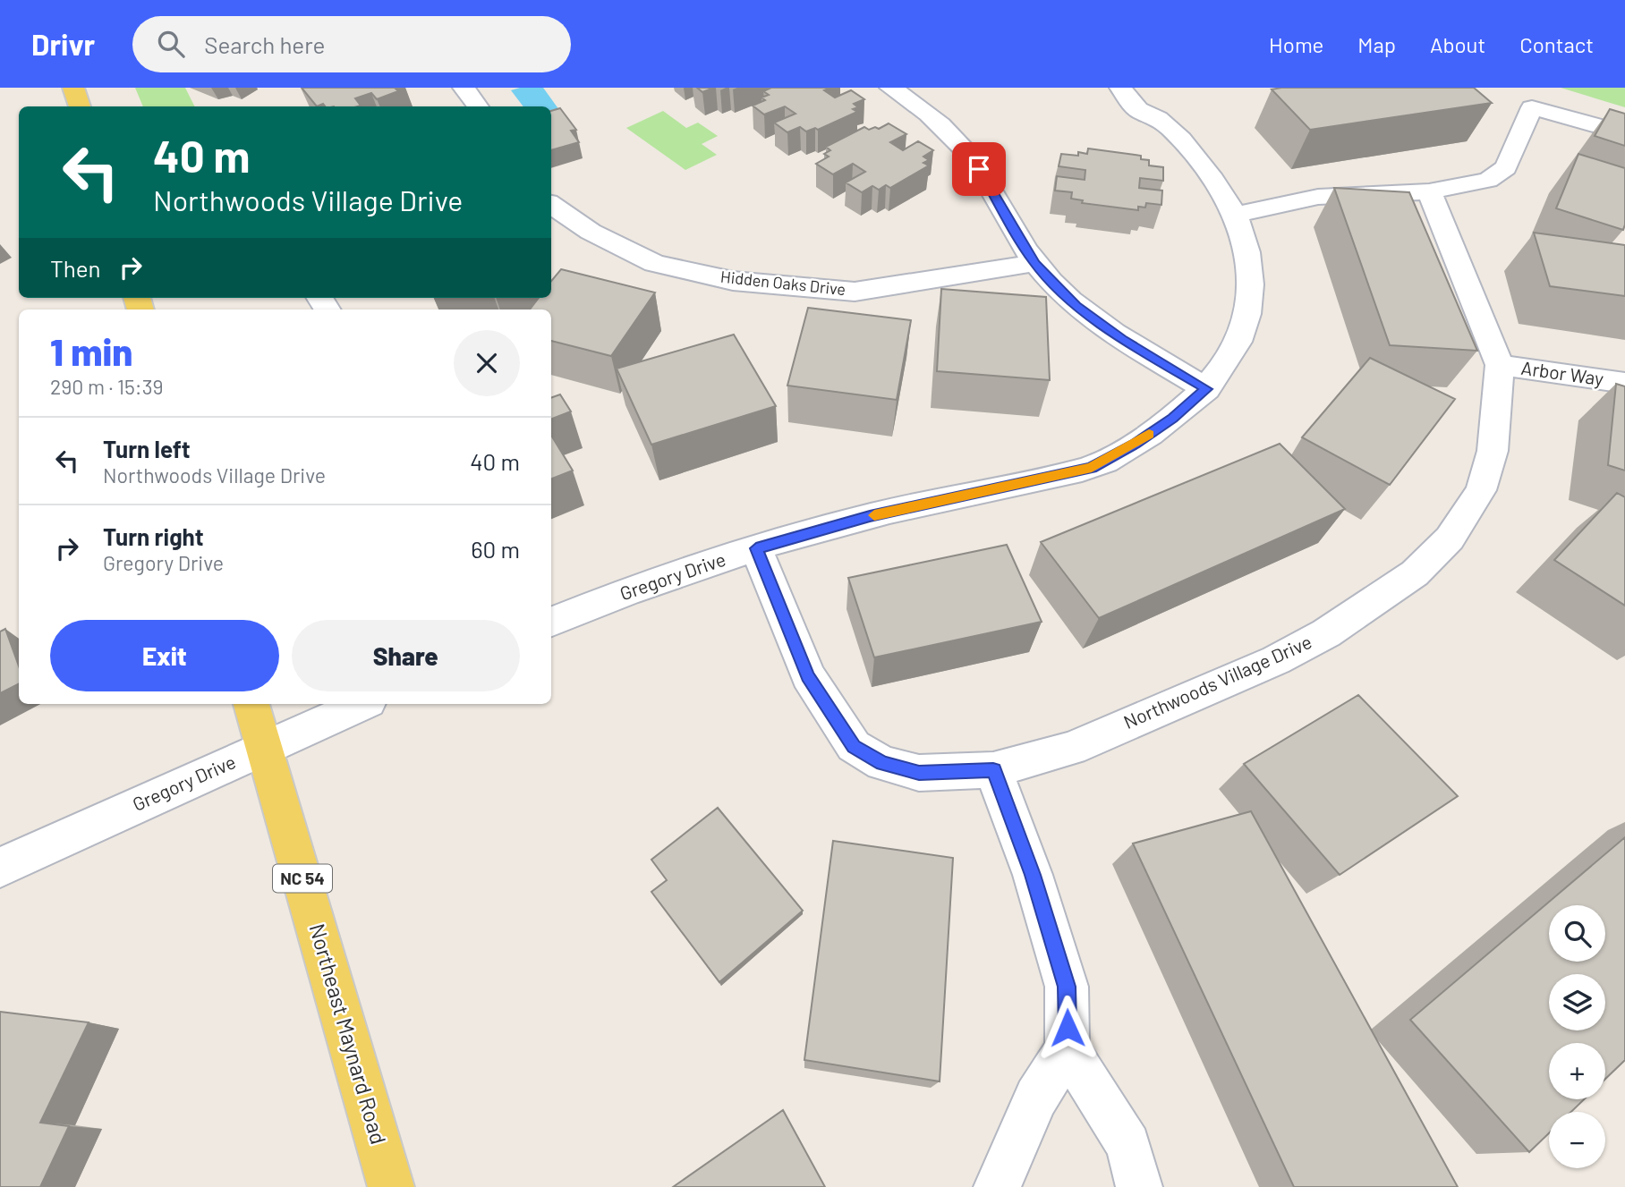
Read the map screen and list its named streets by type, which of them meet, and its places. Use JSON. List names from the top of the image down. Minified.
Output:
{"streets":{"main road":["NC 54","Northeast Maynard Road"],"street":["Hidden Oaks Drive","Arbor Way","Gregory Drive","Northwoods Village Drive"]},"crossings":[["Arbor Way","Northwoods Village Drive"],["Gregory Drive","Northwoods Village Drive"],["Gregory Drive","Northeast Maynard Road"]],"page":{"header":"Drivr","search":"Search here","nav":["Home","Map","About","Contact"],"turn":["40 m","Northwoods Village Drive"],"then":"Then","heading":["1 min","290 m · 15:39"],"list":[{"name":"Turn left","note":"Northwoods Village Drive","value":"40 m"},{"name":"Turn right","note":"Gregory Drive","value":"60 m"}],"buttons":["Exit","Share"],"map_buttons":["+","−"]}}
